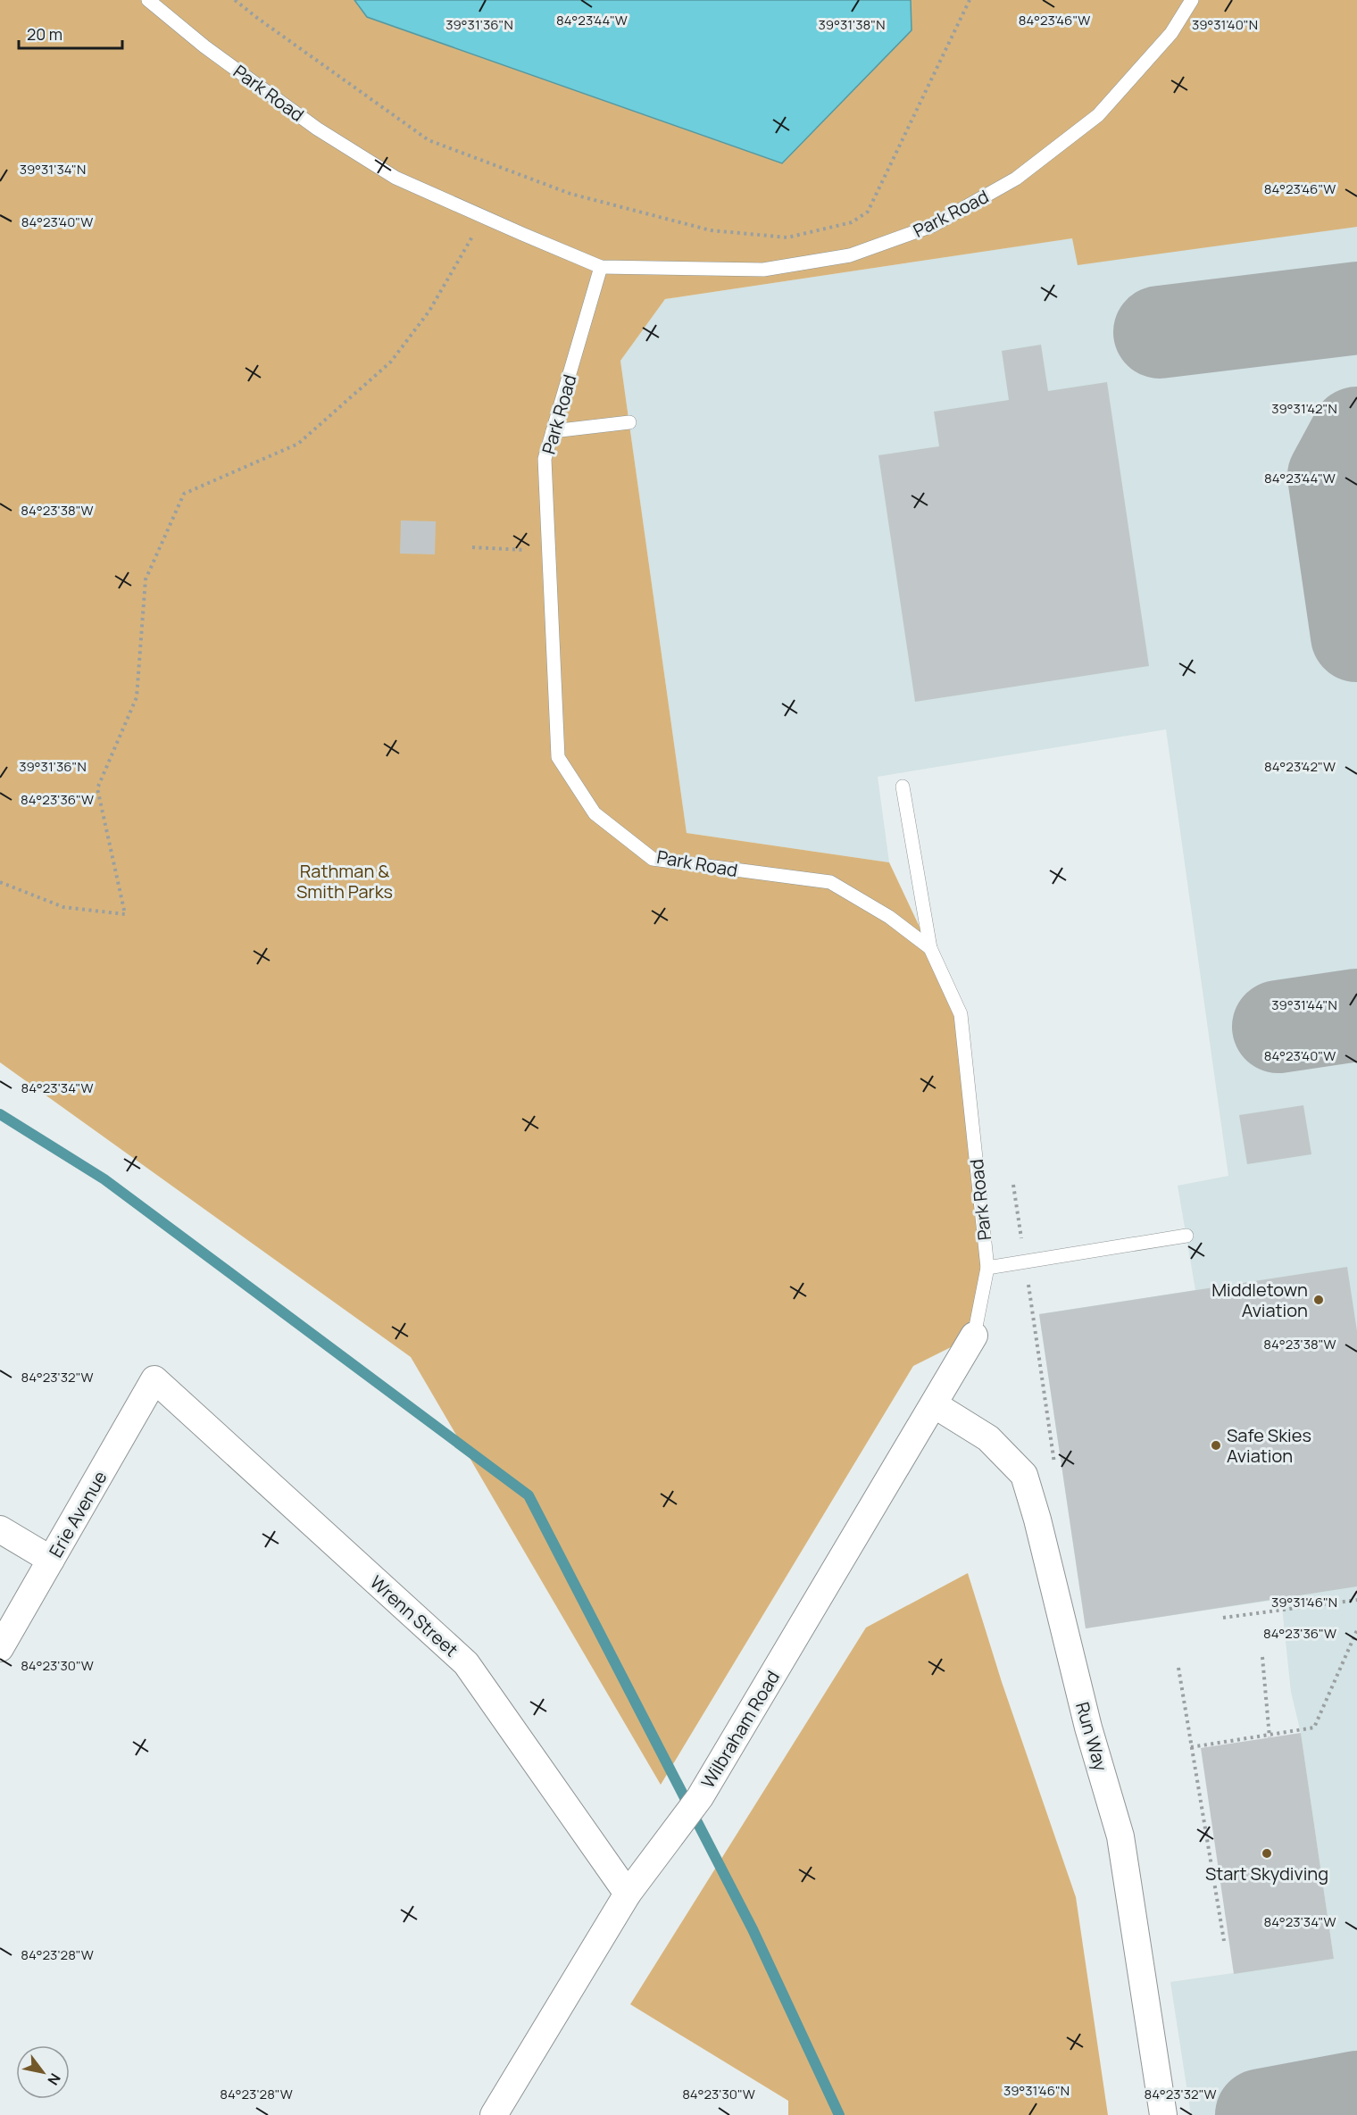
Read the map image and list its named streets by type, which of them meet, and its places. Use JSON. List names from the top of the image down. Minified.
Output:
{"streets":{"street":["Erie Avenue","Wrenn Street","Wilbraham Road","Run Way"],"lane":["Park Road"]},"crossings":[["Park Road","Wilbraham Road"],["Erie Avenue","Wrenn Street"],["Wrenn Street","Wilbraham Road"],["Wilbraham Road","Run Way"]],"parks":["Rathman & Smith Parks"],"places":["Middletown Aviation","Safe Skies Aviation","Start Skydiving"],"scale_bar":"20 m","north":"bottom right","coordinates":["84°23'44\"W","84°23'46\"W","39°31'36\"N","39°31'38\"N","39°31'40\"N","39°31'34\"N","84°23'40\"W","39°31'42\"N","84°23'38\"W","84°23'42\"W","84°23'36\"W","39°31'44\"N","84°23'34\"W","84°23'32\"W","39°31'46\"N","84°23'30\"W","84°23'28\"W"]}
